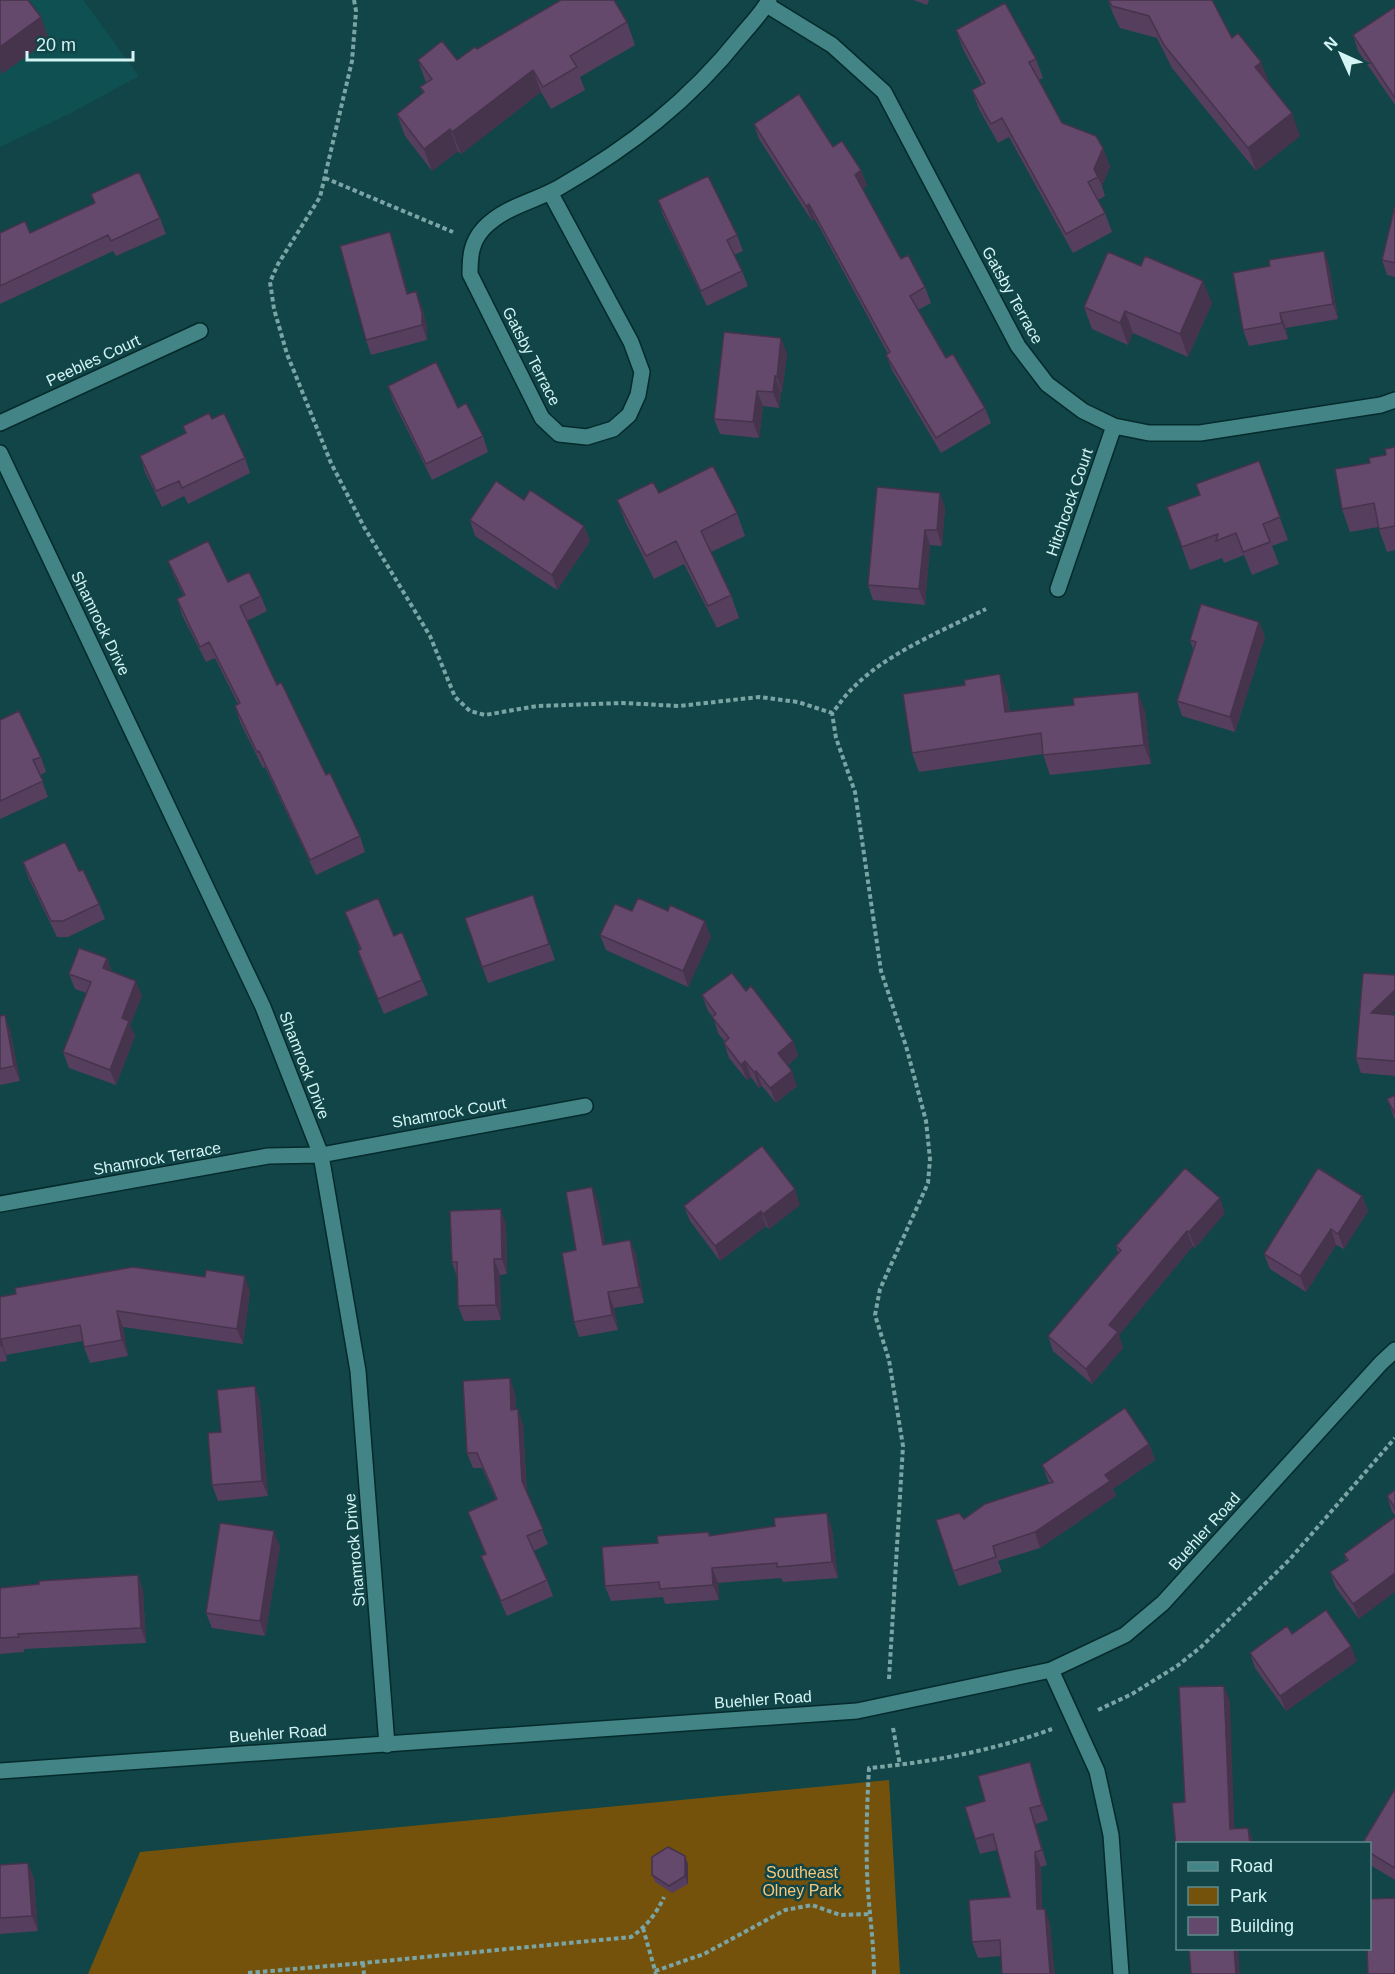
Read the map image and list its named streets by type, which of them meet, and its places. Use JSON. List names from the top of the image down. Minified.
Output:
{"streets":{"street":["Gatsby Terrace","Peebles Court","Hitchcock Court","Shamrock Drive","Shamrock Court","Shamrock Terrace","Buehler Road"]},"crossings":[["Gatsby Terrace","Hitchcock Court"],["Shamrock Drive","Shamrock Court"],["Shamrock Drive","Shamrock Terrace"],["Shamrock Drive","Buehler Road"],["Shamrock Court","Shamrock Terrace"]],"parks":["Southeast Olney Park"],"legend":["Road","Park","Building"],"scale_bar":"20 m","north":"top left"}
